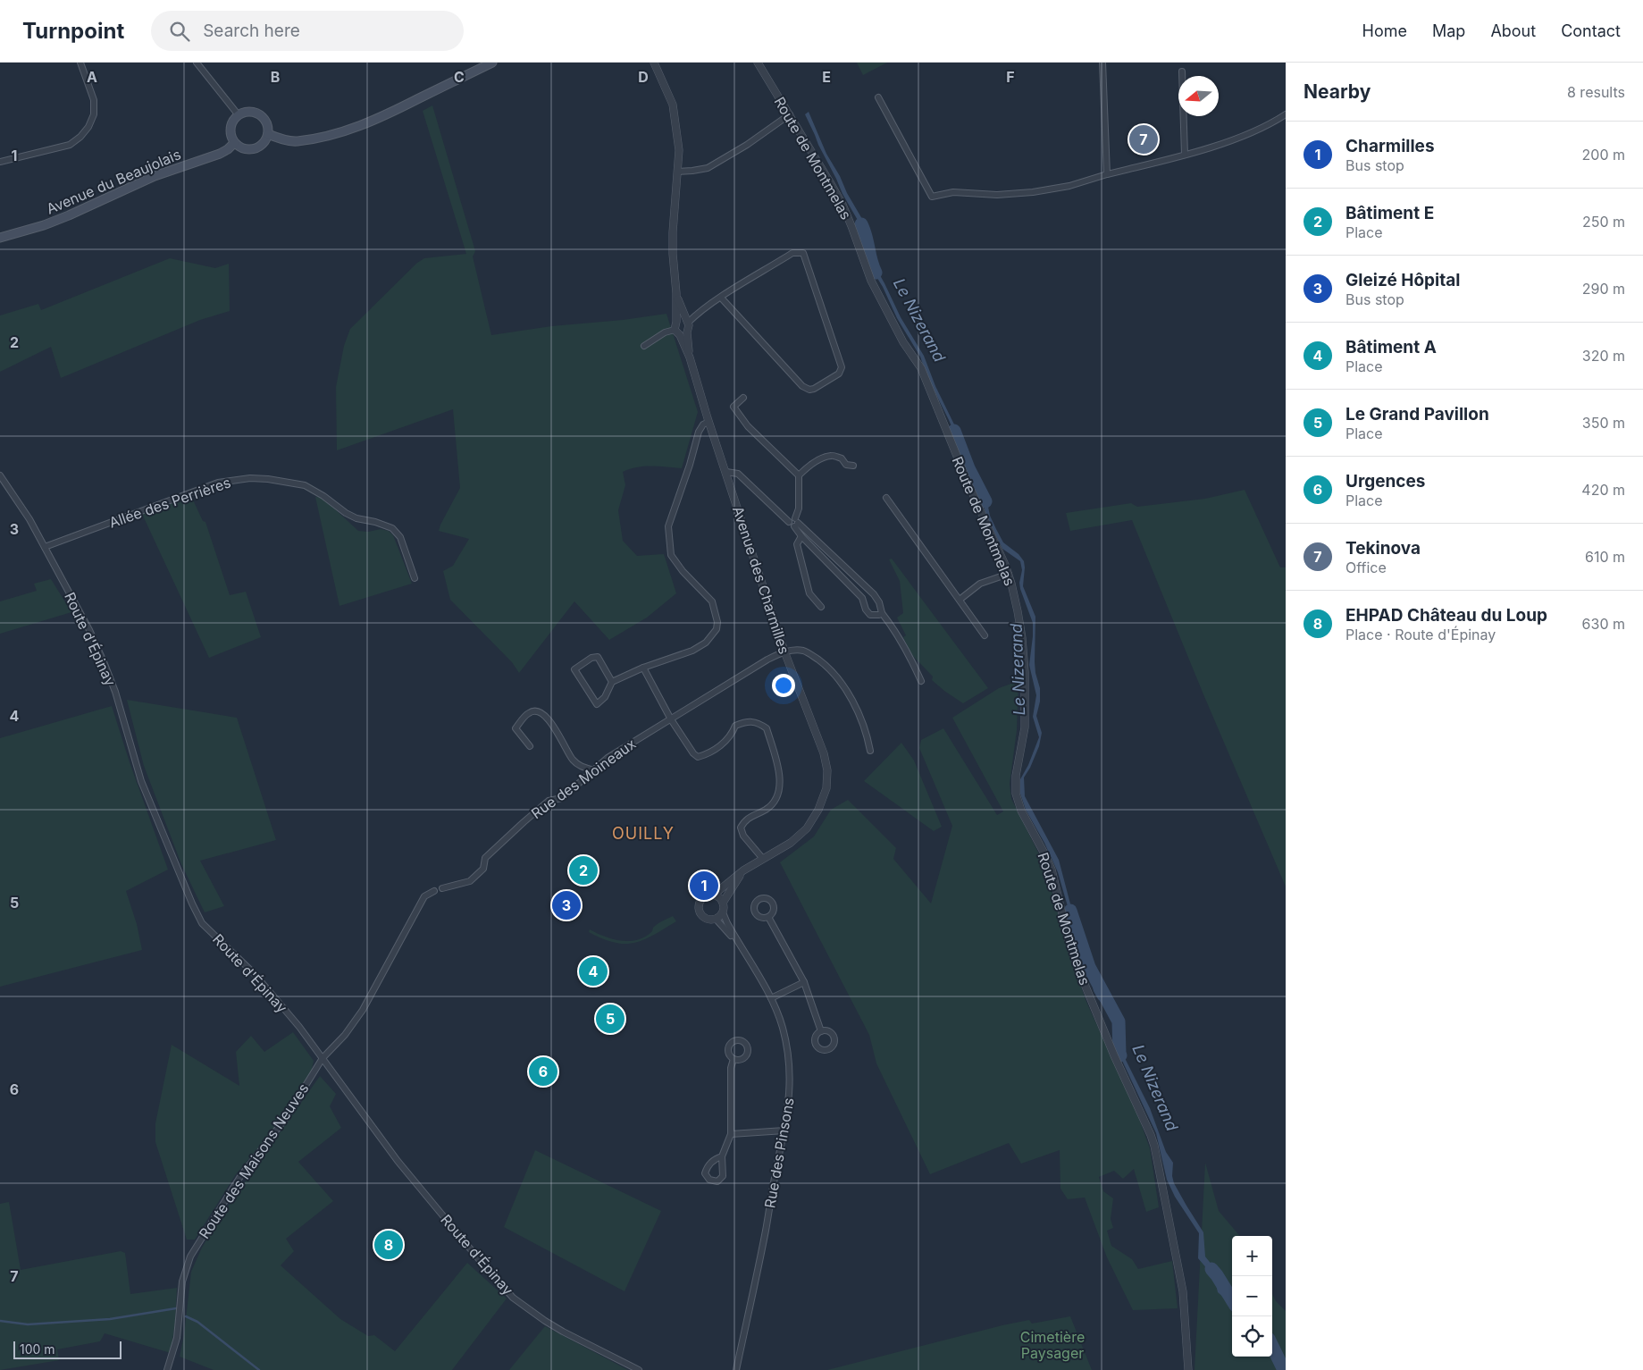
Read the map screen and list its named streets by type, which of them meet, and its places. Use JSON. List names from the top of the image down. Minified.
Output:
{"streets":{"main road":["Avenue du Beaujolais"],"street":["Route de Montmelas","Allée des Perrières","Avenue des Charmilles","Route d'Épinay","Rue des Moineaux","Rue des Pinsons","Route des Maisons Neuves"]},"crossings":[["Allée des Perrières","Route d'Épinay"],["Avenue des Charmilles","Rue des Moineaux"],["Avenue des Charmilles","Rue des Pinsons"],["Route d'Épinay","Route des Maisons Neuves"]],"districts":["OUILLY"],"water":["Le Nizerand"],"parks":["Cimetière Paysager"],"scale_bar":"100 m","north":"left","page":{"header":"Turnpoint","search":"Search here","nav":["Home","Map","About","Contact"],"heading":["Nearby","8 results"],"list":[{"mark":"1","name":"Charmilles","note":"Bus stop","value":"200 m"},{"mark":"2","name":"Bâtiment E","note":"Place","value":"250 m"},{"mark":"3","name":"Gleizé Hôpital","note":"Bus stop","value":"290 m"},{"mark":"4","name":"Bâtiment A","note":"Place","value":"320 m"},{"mark":"5","name":"Le Grand Pavillon","note":"Place","value":"350 m"},{"mark":"6","name":"Urgences","note":"Place","value":"420 m"},{"mark":"7","name":"Tekinova","note":"Office","value":"610 m"},{"mark":"8","name":"EHPAD Château du Loup","note":"Place · Route d'Épinay","value":"630 m"}],"pins":["7","2","1","3","4","5","6","8"],"map_buttons":["+","−"],"scale":"100 m"},"grid":{"columns":["A","B","C","D","E","F"],"rows":["1","2","3","4","5","6","7"]}}
